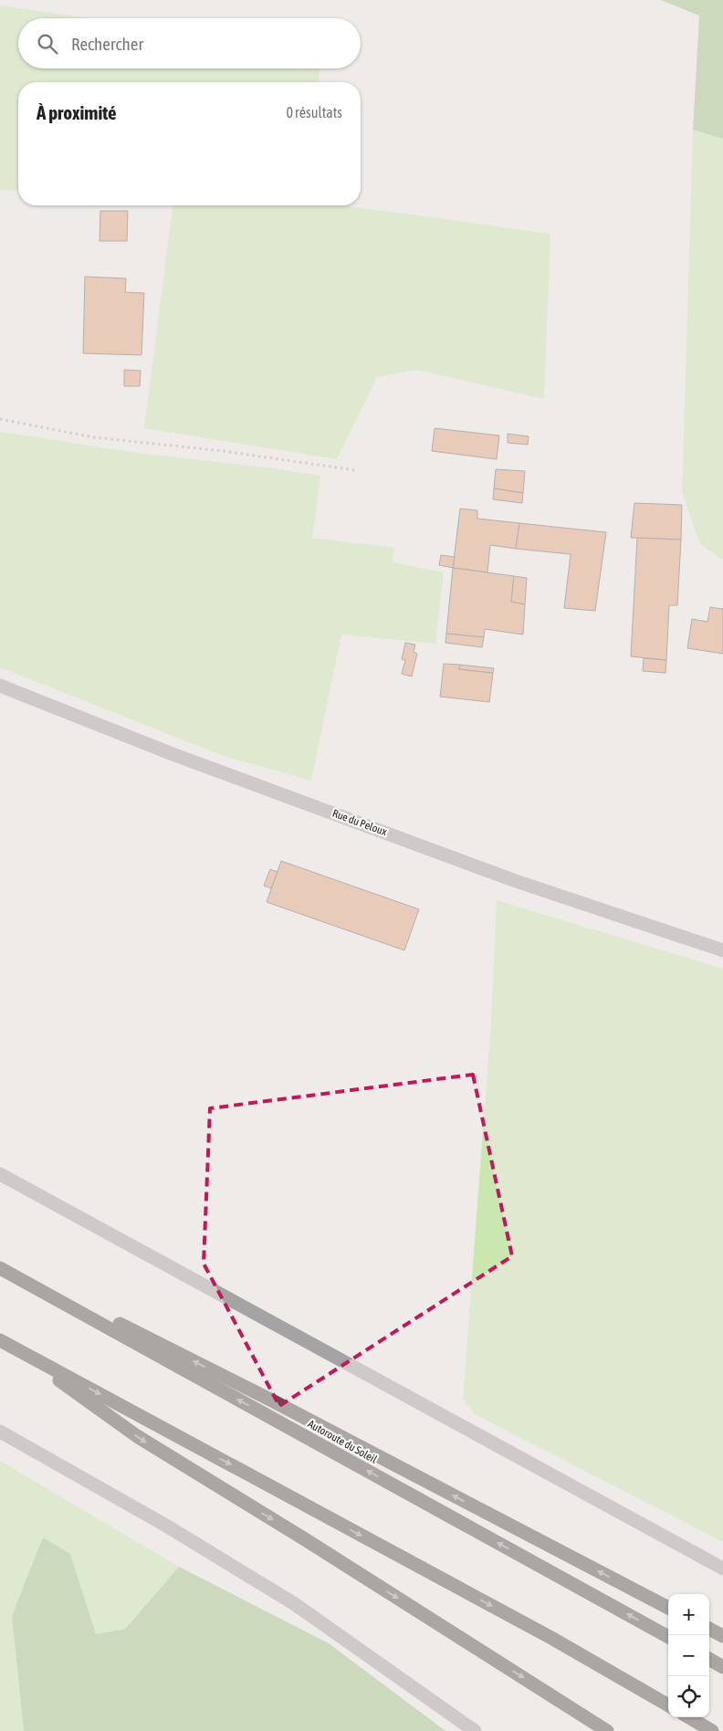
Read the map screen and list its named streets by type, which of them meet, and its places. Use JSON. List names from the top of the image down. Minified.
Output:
{"streets":{"highway":["Autoroute du Soleil"],"street":["Rue du Peloux"]},"page":{"search":"Rechercher","heading":["À proximité","0 résultats"],"map_buttons":["+","−"]}}
